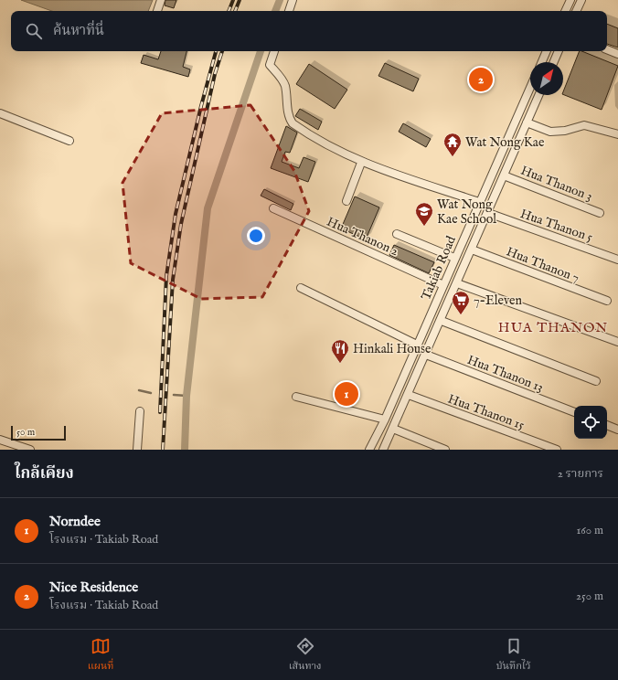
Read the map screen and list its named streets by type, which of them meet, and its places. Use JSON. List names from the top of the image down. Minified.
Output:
{"streets":{"street":["Hua Thanon 3","Hua Thanon 5","Hua Thanon 2","Hua Thanon 7","Takiab Road","Hua Thanon 13","Hua Thanon 15"]},"crossings":[["Hua Thanon 3","Takiab Road"],["Hua Thanon 5","Takiab Road"],["Hua Thanon 2","Takiab Road"],["Hua Thanon 7","Takiab Road"],["Takiab Road","Hua Thanon 13"],["Takiab Road","Hua Thanon 15"]],"districts":["HUA THANON"],"places":{"temple":["Wat Nong Kae"],"school or university":["Wat Nong Kae School"],"supermarket":["7-Eleven"],"restaurant":["Hinkali House"]},"scale_bar":"50 m","north":"top right","page":{"search":"ค้นหาที่นี่","pins":["2","1"],"scale":"50 m","heading":["ใกล้เคียง","2 รายการ"],"list":[{"mark":"1","name":"Norndee","note":"โรงแรม · Takiab Road","value":"160 m"},{"mark":"2","name":"Nice Residence","note":"โรงแรม · Takiab Road","value":"250 m"}],"nav":["แผนที่","เส้นทาง","บันทึกไว้"]}}
